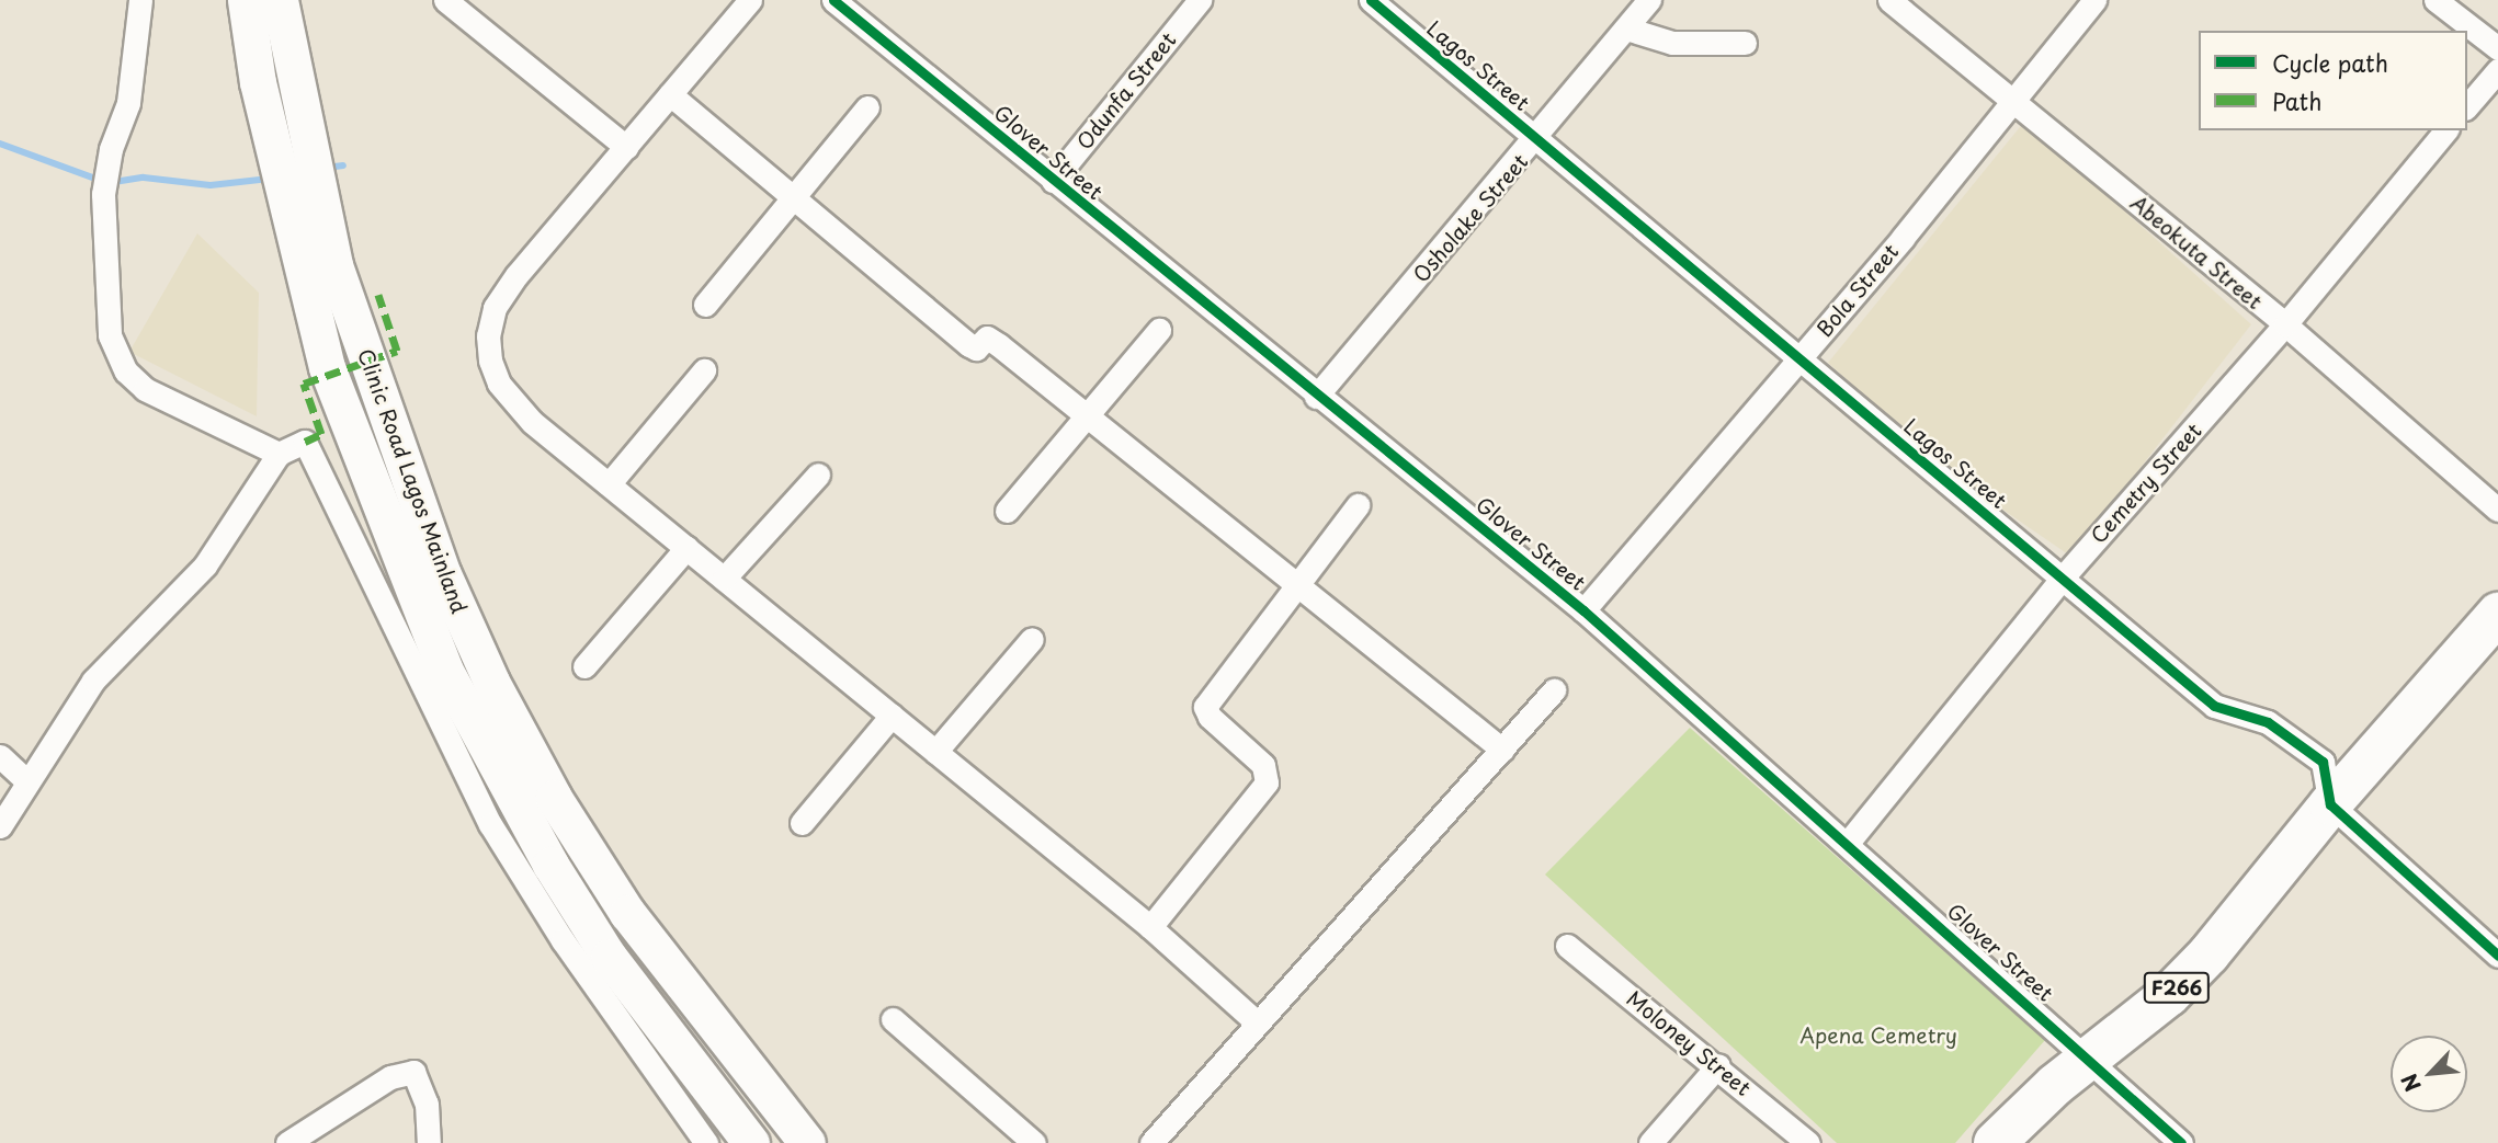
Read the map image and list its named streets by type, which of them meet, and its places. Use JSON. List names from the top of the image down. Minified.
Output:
{"streets":{"highway":["F266"],"main road":["Clinic Road Lagos Mainland"],"street":["Lagos Street","Odunfa Street","Glover Street","Osholake Street","Abeokuta Street","Bola Street","Cemetry Street","Moloney Street"]},"crossings":[["Lagos Street","Osholake Street"],["Lagos Street","Bola Street"],["Lagos Street","Cemetry Street"],["Lagos Street","F266"],["Odunfa Street","Glover Street"],["Glover Street","Osholake Street"],["Glover Street","Bola Street"],["Glover Street","Cemetry Street"],["Glover Street","F266"],["Abeokuta Street","Bola Street"],["Abeokuta Street","Cemetry Street"]],"parks":["Apena Cemetry"],"legend":["Cycle path","Path"],"north":"bottom left"}
